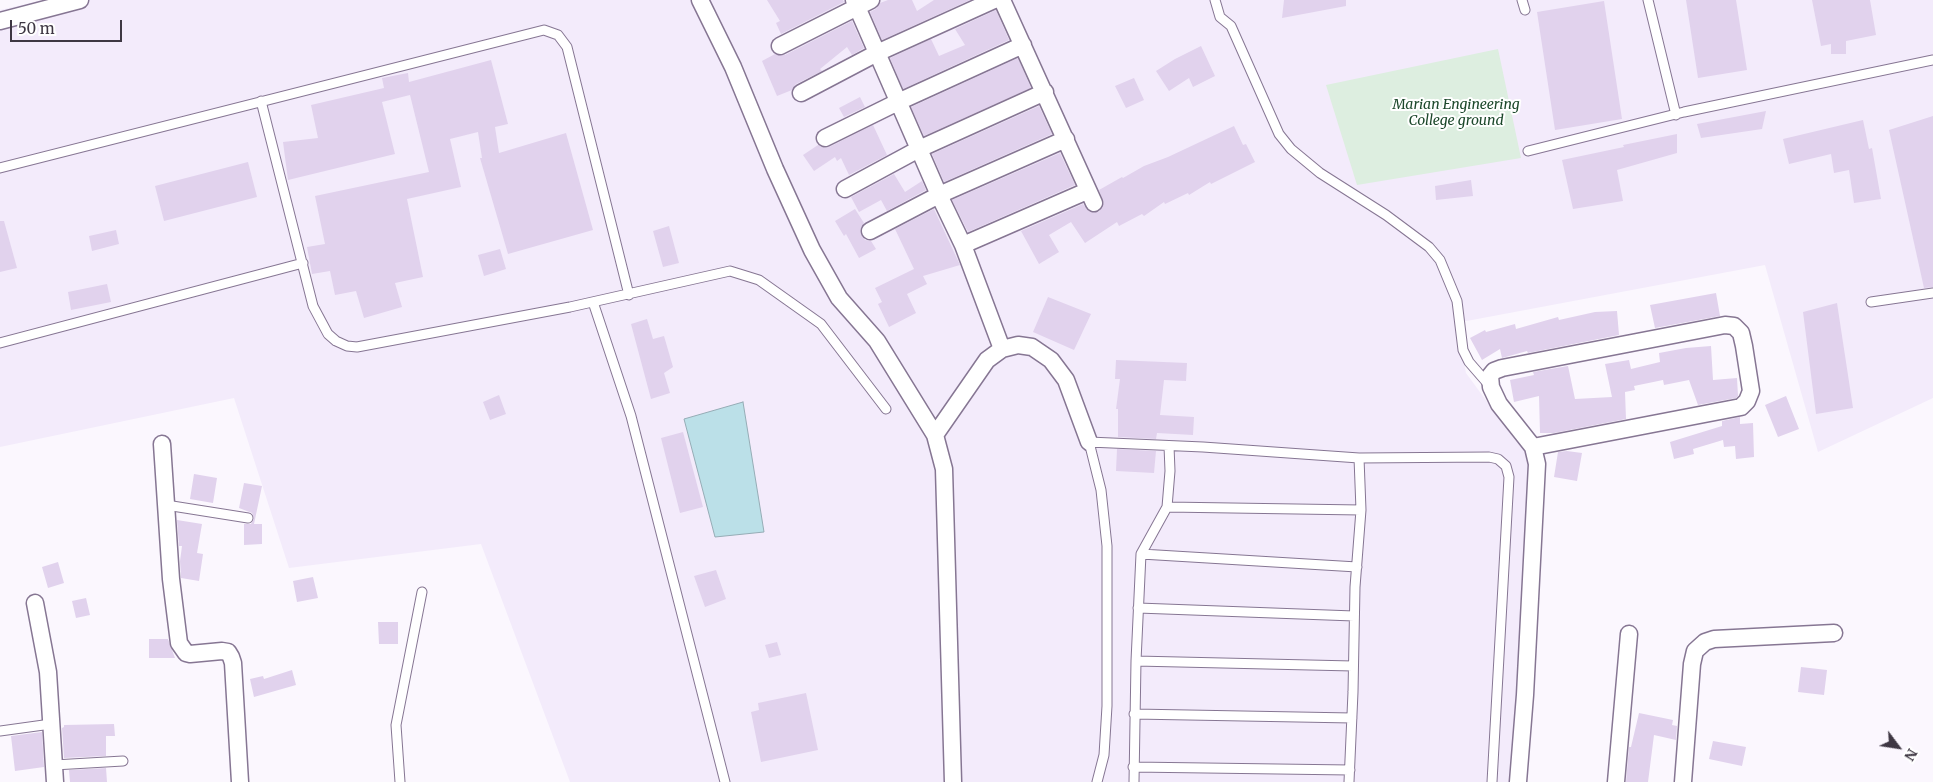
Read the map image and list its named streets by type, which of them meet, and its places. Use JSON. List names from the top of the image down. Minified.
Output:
{"parks":["Marian Engineering College ground"],"scale_bar":"50 m","north":"bottom right"}
